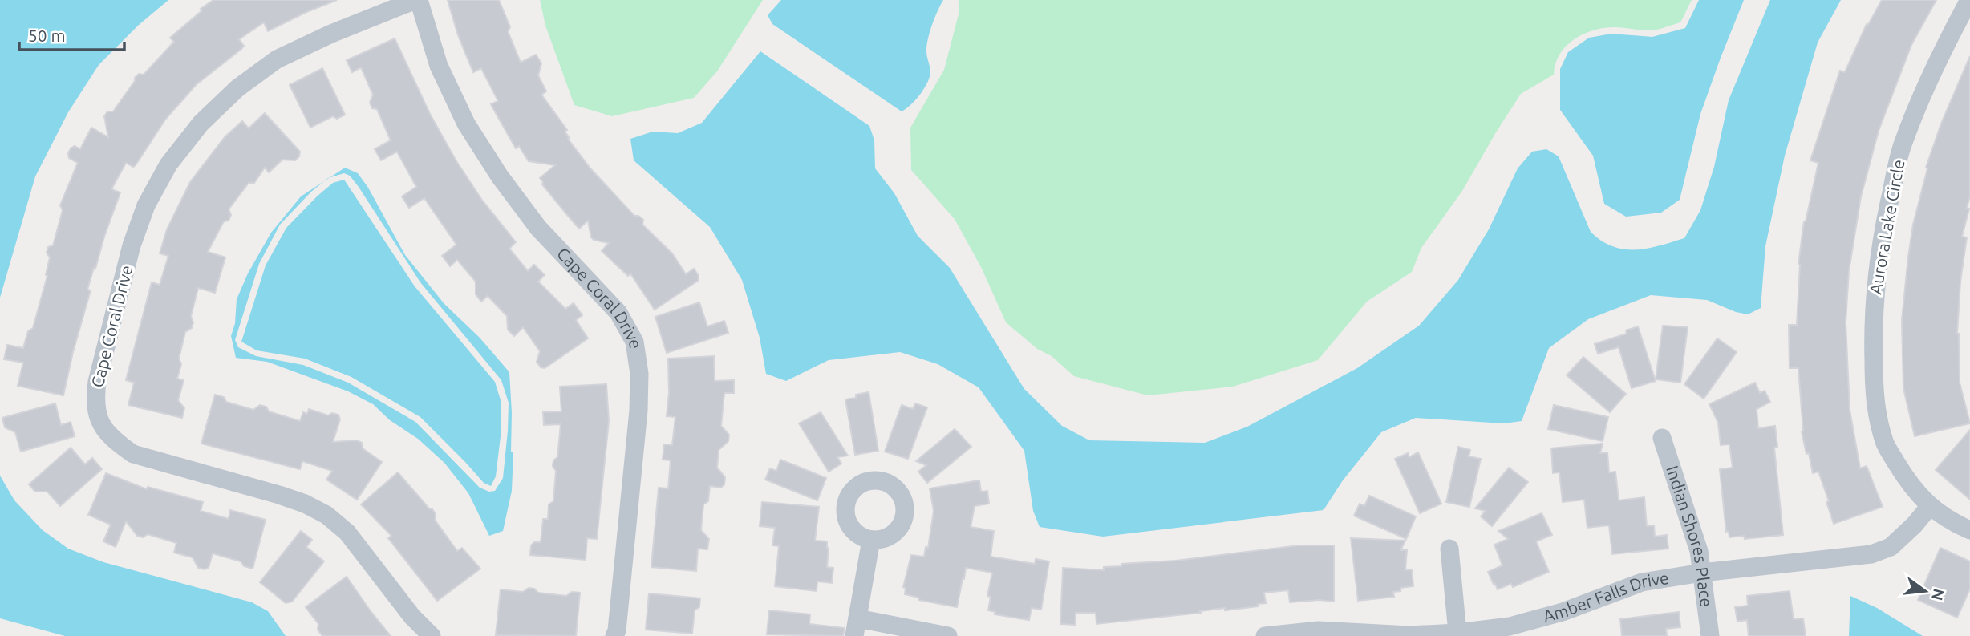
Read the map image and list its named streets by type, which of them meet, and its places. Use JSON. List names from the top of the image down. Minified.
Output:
{"streets":{"street":["Aurora Lake Circle","Cape Coral Drive","Indian Shores Place","Amber Falls Drive"]},"crossings":[["Aurora Lake Circle","Amber Falls Drive"],["Indian Shores Place","Amber Falls Drive"]],"scale_bar":"50 m","north":"right"}
